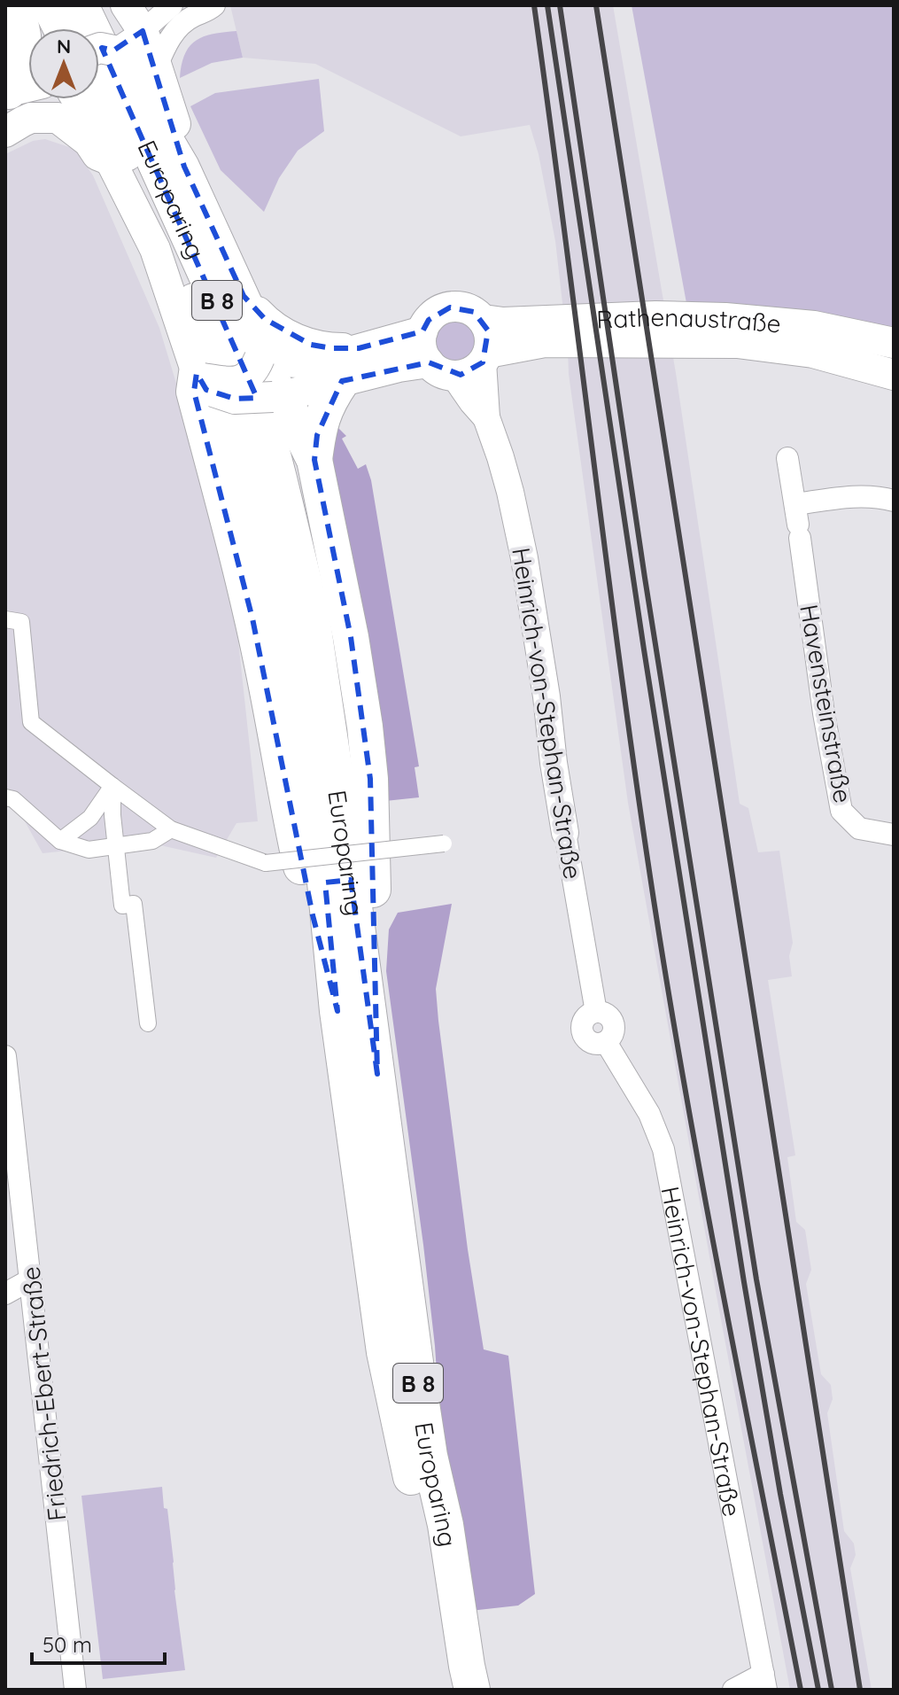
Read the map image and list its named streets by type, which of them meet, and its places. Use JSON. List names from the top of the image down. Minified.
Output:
{"streets":{"highway":["Europaring","B 8"],"main road":["Rathenaustraße"],"street":["Havensteinstraße","Heinrich-von-Stephan-Straße","Friedrich-Ebert-Straße"]},"crossings":[["Rathenaustraße","Heinrich-von-Stephan-Straße"]],"scale_bar":"50 m","north":"top"}
